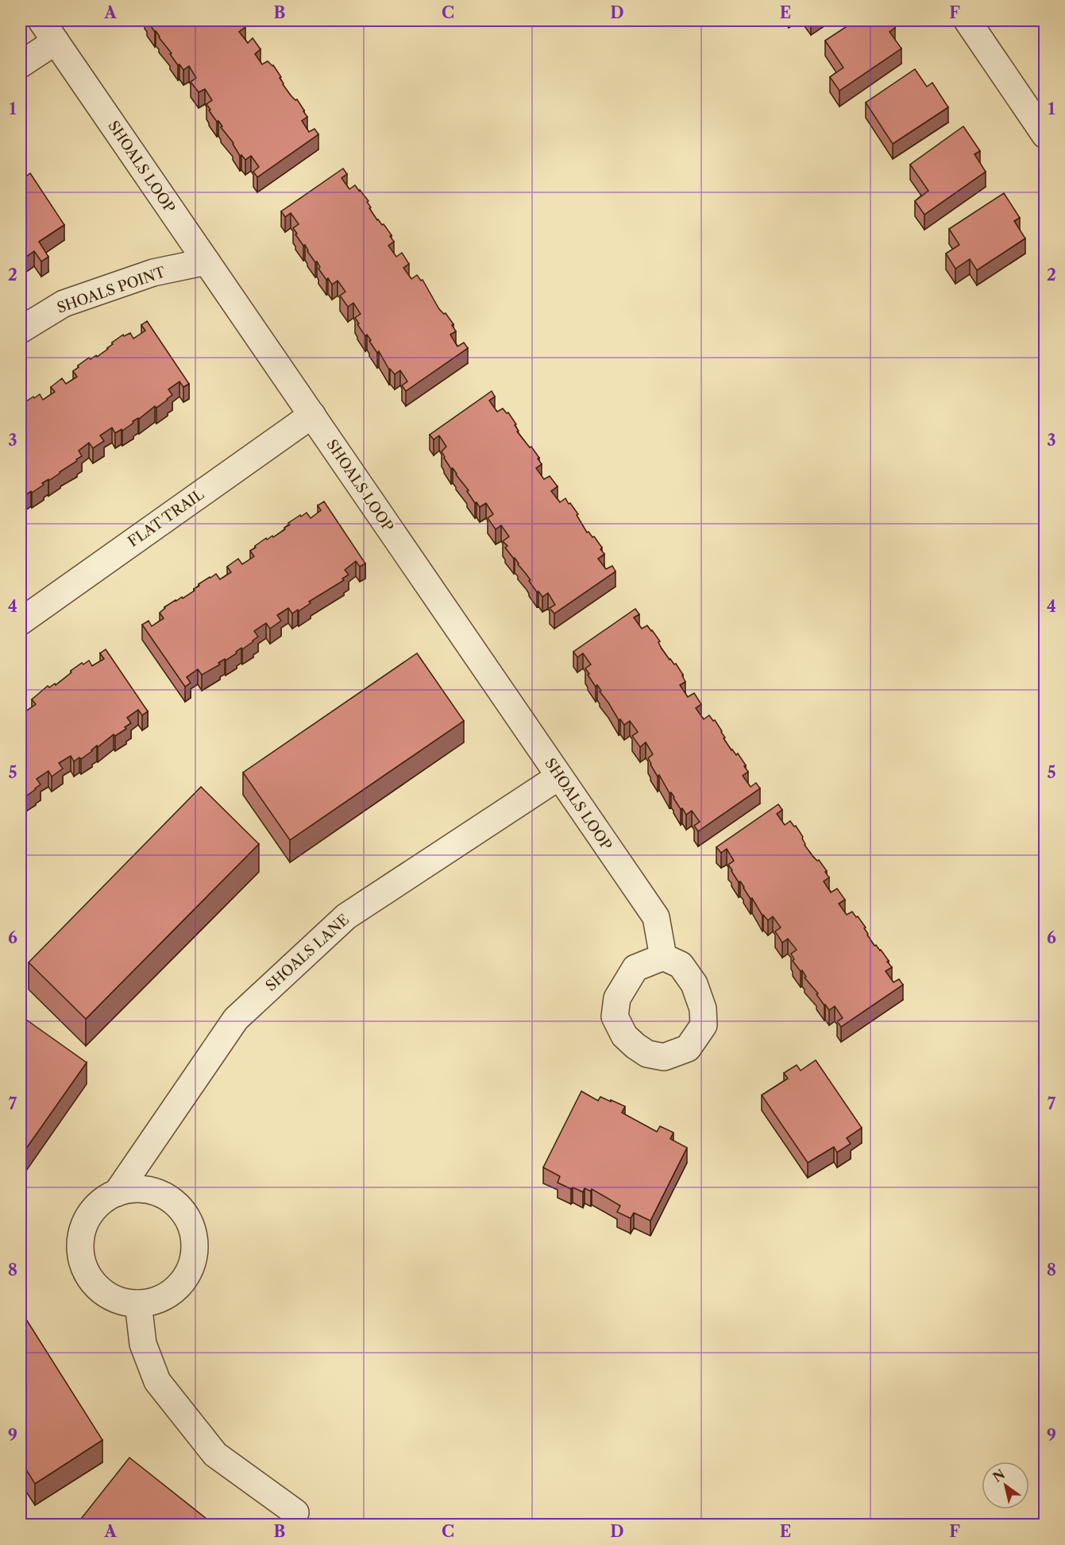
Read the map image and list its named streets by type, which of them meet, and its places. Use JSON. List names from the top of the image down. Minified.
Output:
{"streets":{"street":["SHOALS LOOP","SHOALS POINT","FLAT TRAIL","SHOALS LANE"]},"crossings":[["SHOALS LOOP","SHOALS POINT"],["SHOALS LOOP","FLAT TRAIL"],["SHOALS LOOP","SHOALS LANE"]],"north":"top left","grid":{"columns":["A","B","C","D","E","F"],"rows":["1","2","3","4","5","6","7","8","9"]}}
